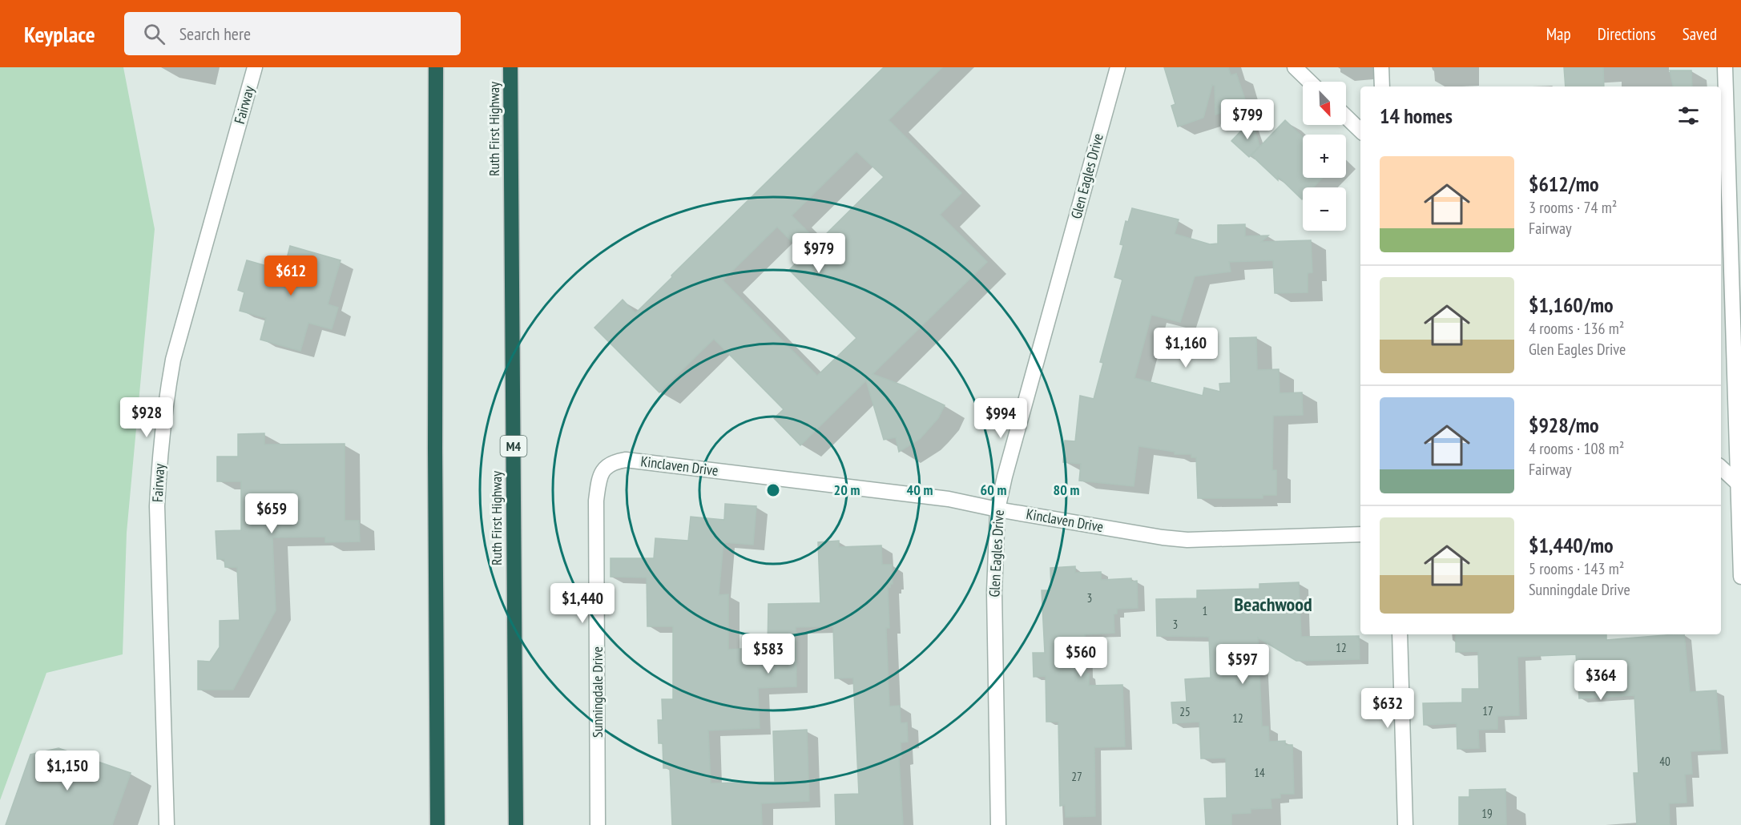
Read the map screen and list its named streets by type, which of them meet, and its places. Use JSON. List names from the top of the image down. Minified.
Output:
{"streets":{"highway":["Ruth First Highway","M4"],"street":["Fairway","Glen Eagles Drive","Kinclaven Drive","Sunningdale Drive"]},"crossings":[["Glen Eagles Drive","Kinclaven Drive"],["Kinclaven Drive","Sunningdale Drive"]],"districts":["Beachwood"],"house_numbers":["3","1","3","12","17","25","12","40","14","27","19"],"north":"bottom right","page":{"header":"Keyplace","search":"Search here","nav":["Map","Directions","Saved"],"map_buttons":["+","−"],"heading":"14 homes","price":["$799","$979","$612","$1,160","$928","$994","$659","$1,440","$583","$560","$597","$364","$632","$1,150"],"list":[{"name":"$612/mo","note":"3 rooms · 74 m² · Fairway"},{"name":"$1,160/mo","note":"4 rooms · 136 m² · Glen Eagles Drive"},{"name":"$928/mo","note":"4 rooms · 108 m² · Fairway"},{"name":"$1,440/mo","note":"5 rooms · 143 m² · Sunningdale Drive"}]},"rings":["20 m","40 m","60 m","80 m"]}
